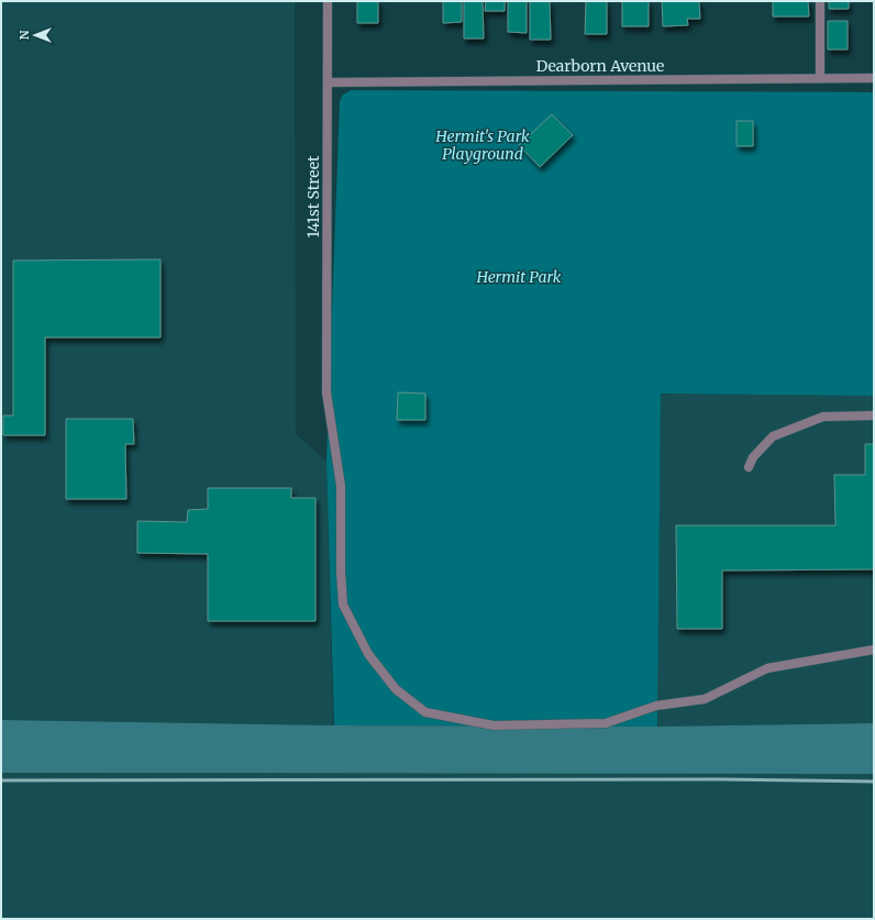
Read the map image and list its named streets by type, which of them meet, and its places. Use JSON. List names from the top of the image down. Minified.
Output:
{"streets":{"street":["Dearborn Avenue","141st Street"]},"crossings":[["Dearborn Avenue","141st Street"]],"parks":["Hermit's Park Playground","Hermit Park"],"north":"left"}
